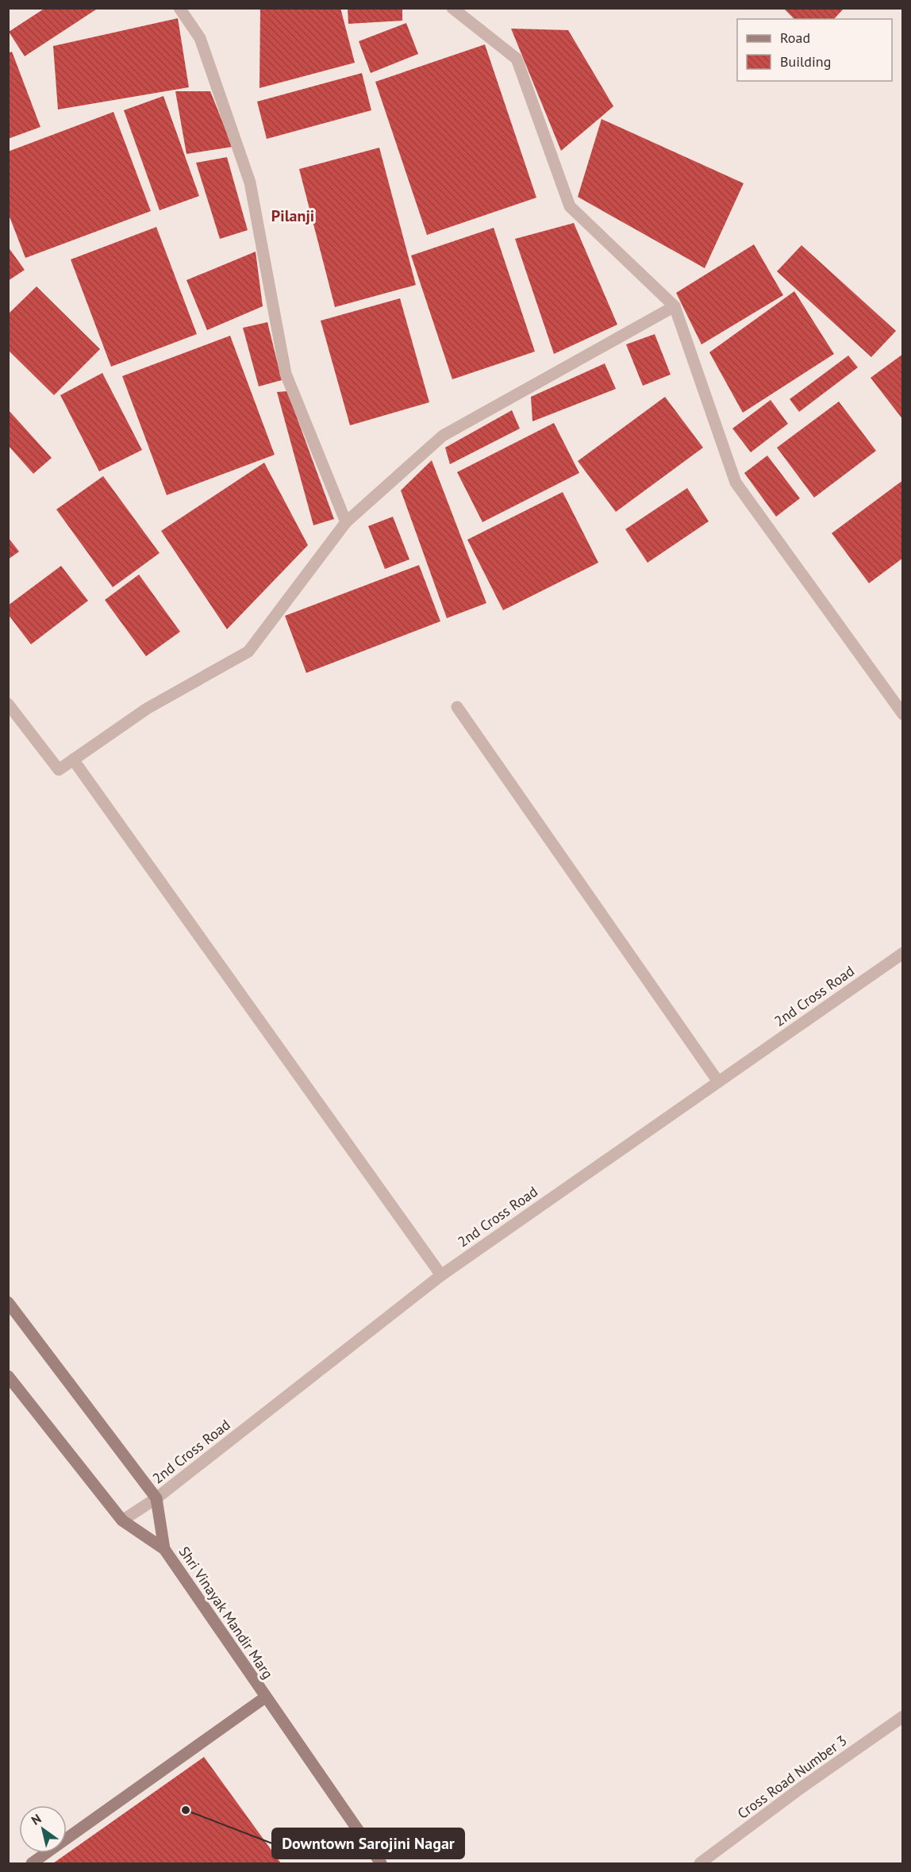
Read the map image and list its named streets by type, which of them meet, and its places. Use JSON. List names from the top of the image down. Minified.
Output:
{"streets":{"street":["2nd Cross Road","Shri Vinayak Mandir Marg","Cross Road Number 3"]},"crossings":[["2nd Cross Road","Shri Vinayak Mandir Marg"]],"districts":["Pilanji"],"places":["Downtown Sarojini Nagar"],"legend":["Road","Building"],"north":"top left"}
